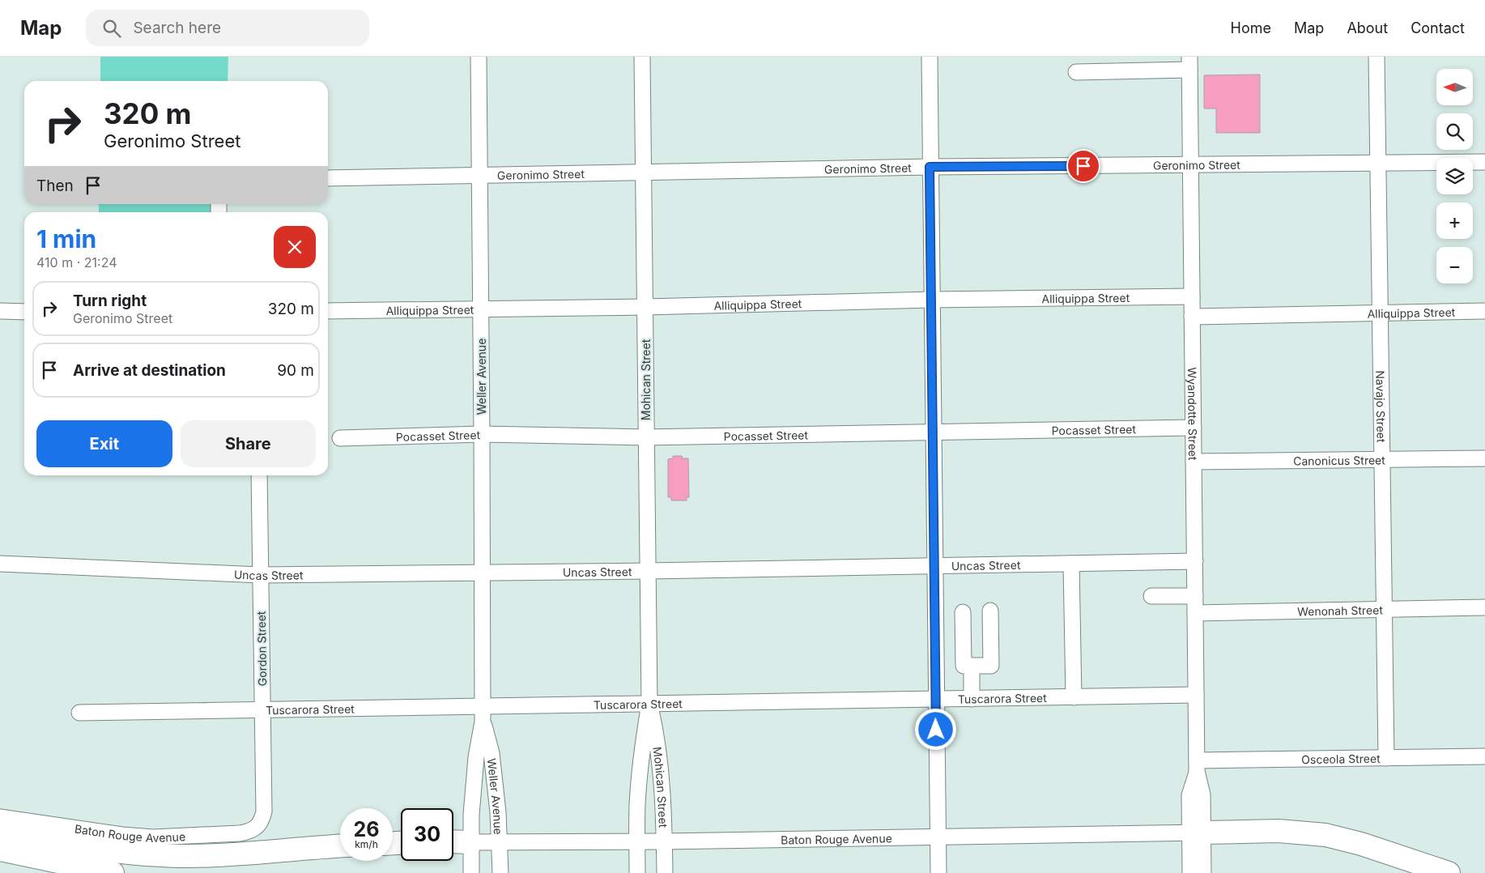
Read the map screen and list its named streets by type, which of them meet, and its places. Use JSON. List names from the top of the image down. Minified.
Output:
{"streets":{"street":["Geronimo Street","Alliquippa Street","Weller Avenue","Mohican Street","Navajo Street","Wyandotte Street","Pocasset Street","Canonicus Street","Uncas Street","Wenonah Street","Gordon Street","Tuscarora Street","Osceola Street","Baton Rouge Avenue"]},"crossings":[["Geronimo Street","Weller Avenue"],["Geronimo Street","Mohican Street"],["Geronimo Street","Navajo Street"],["Geronimo Street","Wyandotte Street"],["Alliquippa Street","Weller Avenue"],["Alliquippa Street","Mohican Street"],["Alliquippa Street","Navajo Street"],["Alliquippa Street","Wyandotte Street"],["Weller Avenue","Pocasset Street"],["Weller Avenue","Uncas Street"],["Weller Avenue","Tuscarora Street"],["Weller Avenue","Baton Rouge Avenue"],["Mohican Street","Pocasset Street"],["Mohican Street","Uncas Street"],["Mohican Street","Tuscarora Street"],["Mohican Street","Baton Rouge Avenue"],["Navajo Street","Canonicus Street"],["Navajo Street","Wenonah Street"],["Navajo Street","Osceola Street"],["Wyandotte Street","Pocasset Street"],["Wyandotte Street","Canonicus Street"],["Wyandotte Street","Uncas Street"],["Wyandotte Street","Wenonah Street"],["Wyandotte Street","Tuscarora Street"],["Wyandotte Street","Osceola Street"],["Wyandotte Street","Baton Rouge Avenue"],["Uncas Street","Gordon Street"],["Gordon Street","Tuscarora Street"],["Gordon Street","Baton Rouge Avenue"]],"north":"left","page":{"header":"Map","search":"Search here","nav":["Home","Map","About","Contact"],"map_buttons":["+","−"],"turn":["320 m","Geronimo Street"],"then":"Then","heading":["1 min","410 m · 21:24"],"list":[{"name":"Turn right","note":"Geronimo Street","value":"320 m"},{"name":"Arrive at destination","value":"90 m"}],"buttons":["Exit","Share"],"speed":"26 km/h","limit":"30"}}
